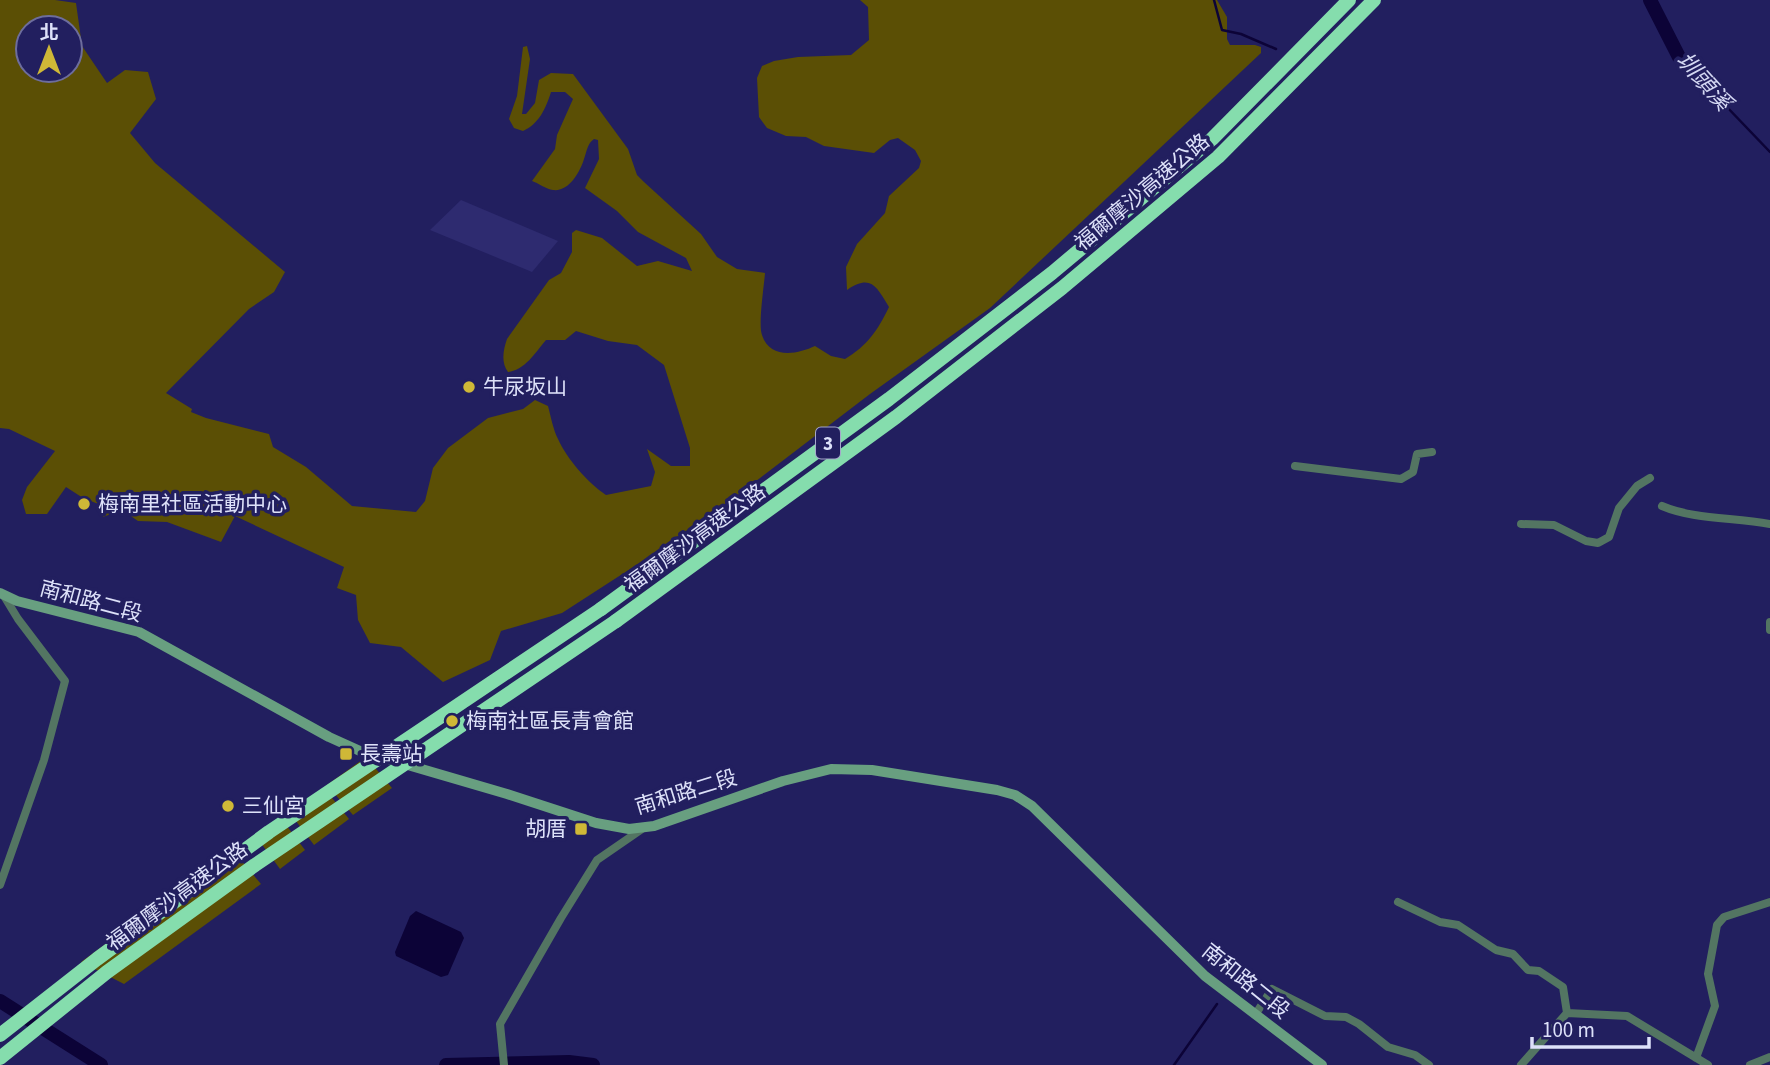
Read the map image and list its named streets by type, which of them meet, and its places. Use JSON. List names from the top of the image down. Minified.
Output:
{"streets":{"highway":["福爾摩沙高速公路","3"],"main road":["南和路二段"]},"water":["圳頭溪"],"places":{"other":["牛尿坂山","梅南里社區活動中心","梅南社區長青會館","三仙宮"],"transit":["長壽站","胡厝"]},"scale_bar":"100 m","north":"top"}
